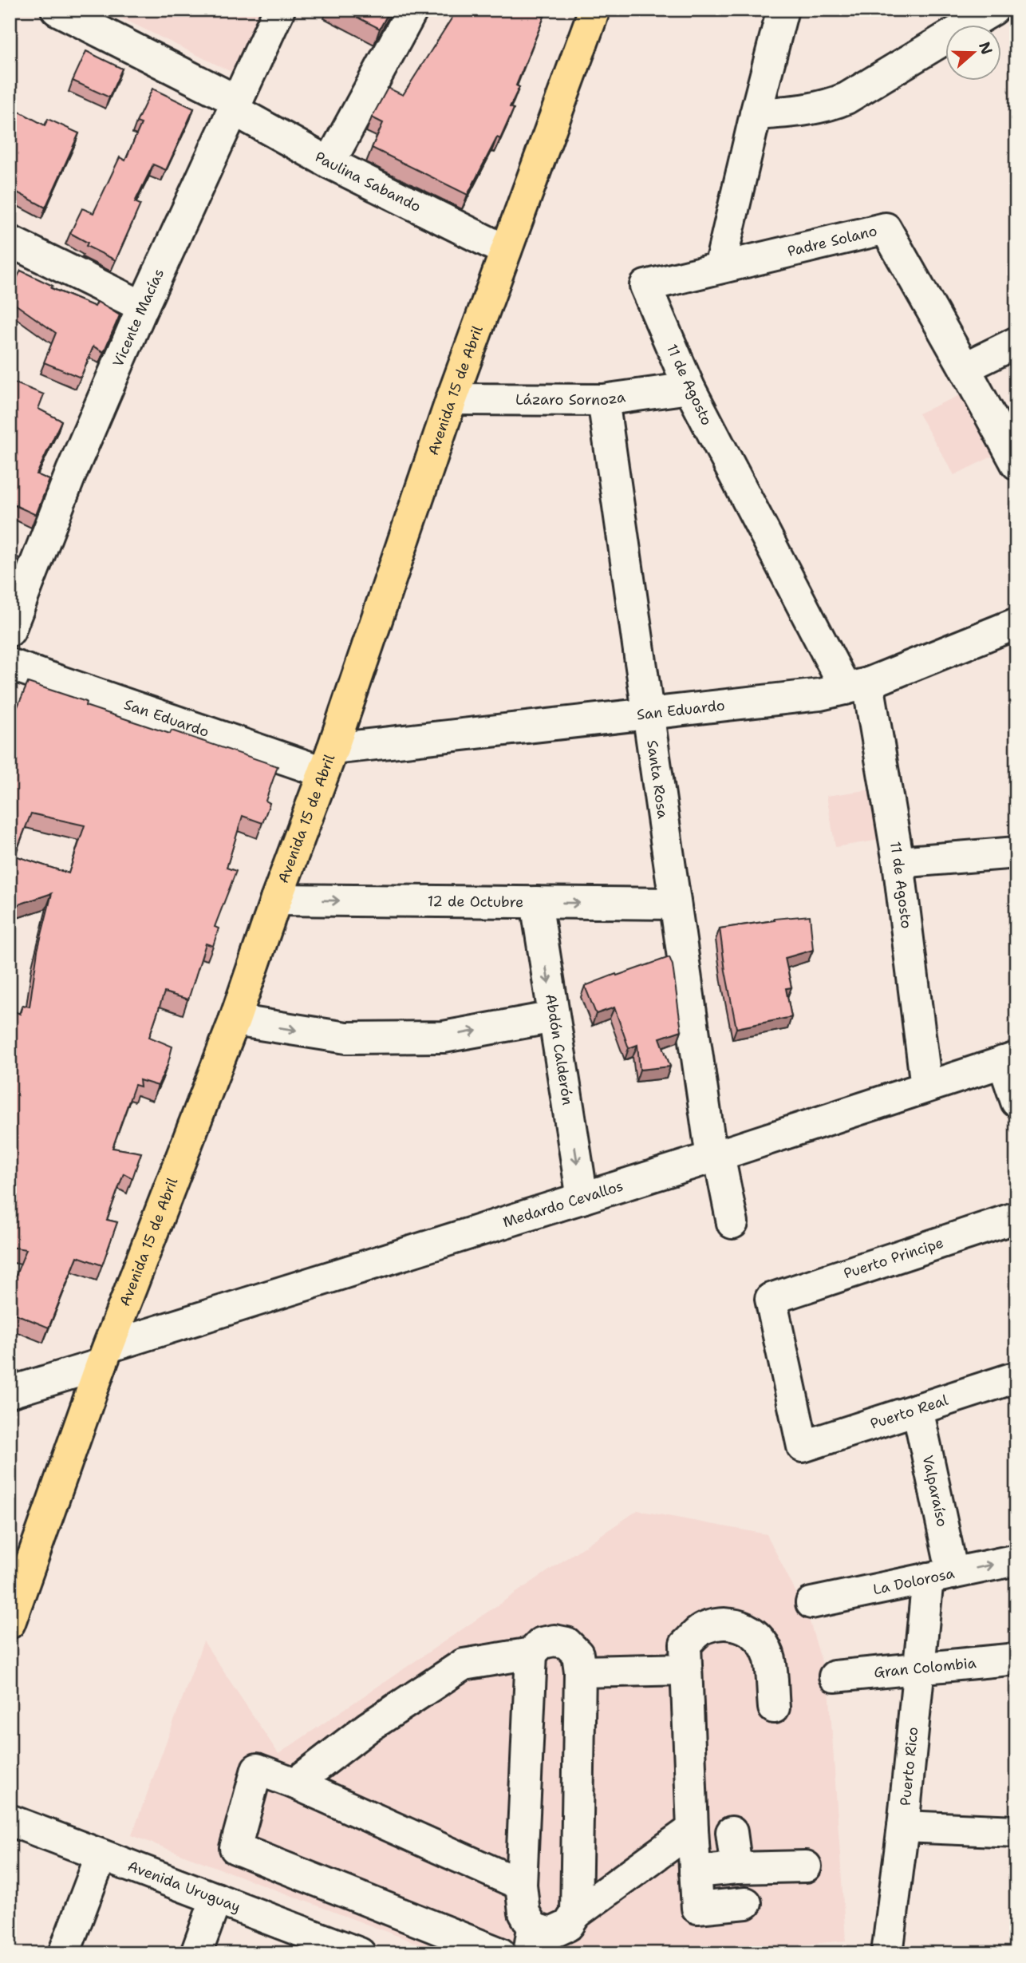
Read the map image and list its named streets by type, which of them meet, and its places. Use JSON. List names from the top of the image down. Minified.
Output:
{"streets":{"main road":["Avenida 15 de Abril"],"street":["Paulina Sabando","Padre Solano","Vicente Macías","11 de Agosto","Lázaro Sornoza","San Eduardo","Santa Rosa","12 de Octubre","Abdón Calderón","Medardo Cevallos","Puerto Principe","Puerto Real","Valparaíso","La Dolorosa","Gran Colombia","Puerto Rico","Avenida Uruguay"]},"crossings":[["Paulina Sabando","Vicente Macías"],["Paulina Sabando","Avenida 15 de Abril"],["Padre Solano","11 de Agosto"],["11 de Agosto","Lázaro Sornoza"],["11 de Agosto","San Eduardo"],["11 de Agosto","Medardo Cevallos"],["Avenida 15 de Abril","Lázaro Sornoza"],["Avenida 15 de Abril","San Eduardo"],["Avenida 15 de Abril","12 de Octubre"],["Avenida 15 de Abril","Medardo Cevallos"],["Lázaro Sornoza","Santa Rosa"],["San Eduardo","Santa Rosa"],["Santa Rosa","12 de Octubre"],["Santa Rosa","Medardo Cevallos"],["12 de Octubre","Abdón Calderón"],["Abdón Calderón","Medardo Cevallos"],["Puerto Principe","Puerto Real"],["Puerto Real","Valparaíso"],["Valparaíso","La Dolorosa"],["Valparaíso","Puerto Rico"],["La Dolorosa","Puerto Rico"],["Gran Colombia","Puerto Rico"]],"one_way":["Abdón Calderón"],"north":"right"}
